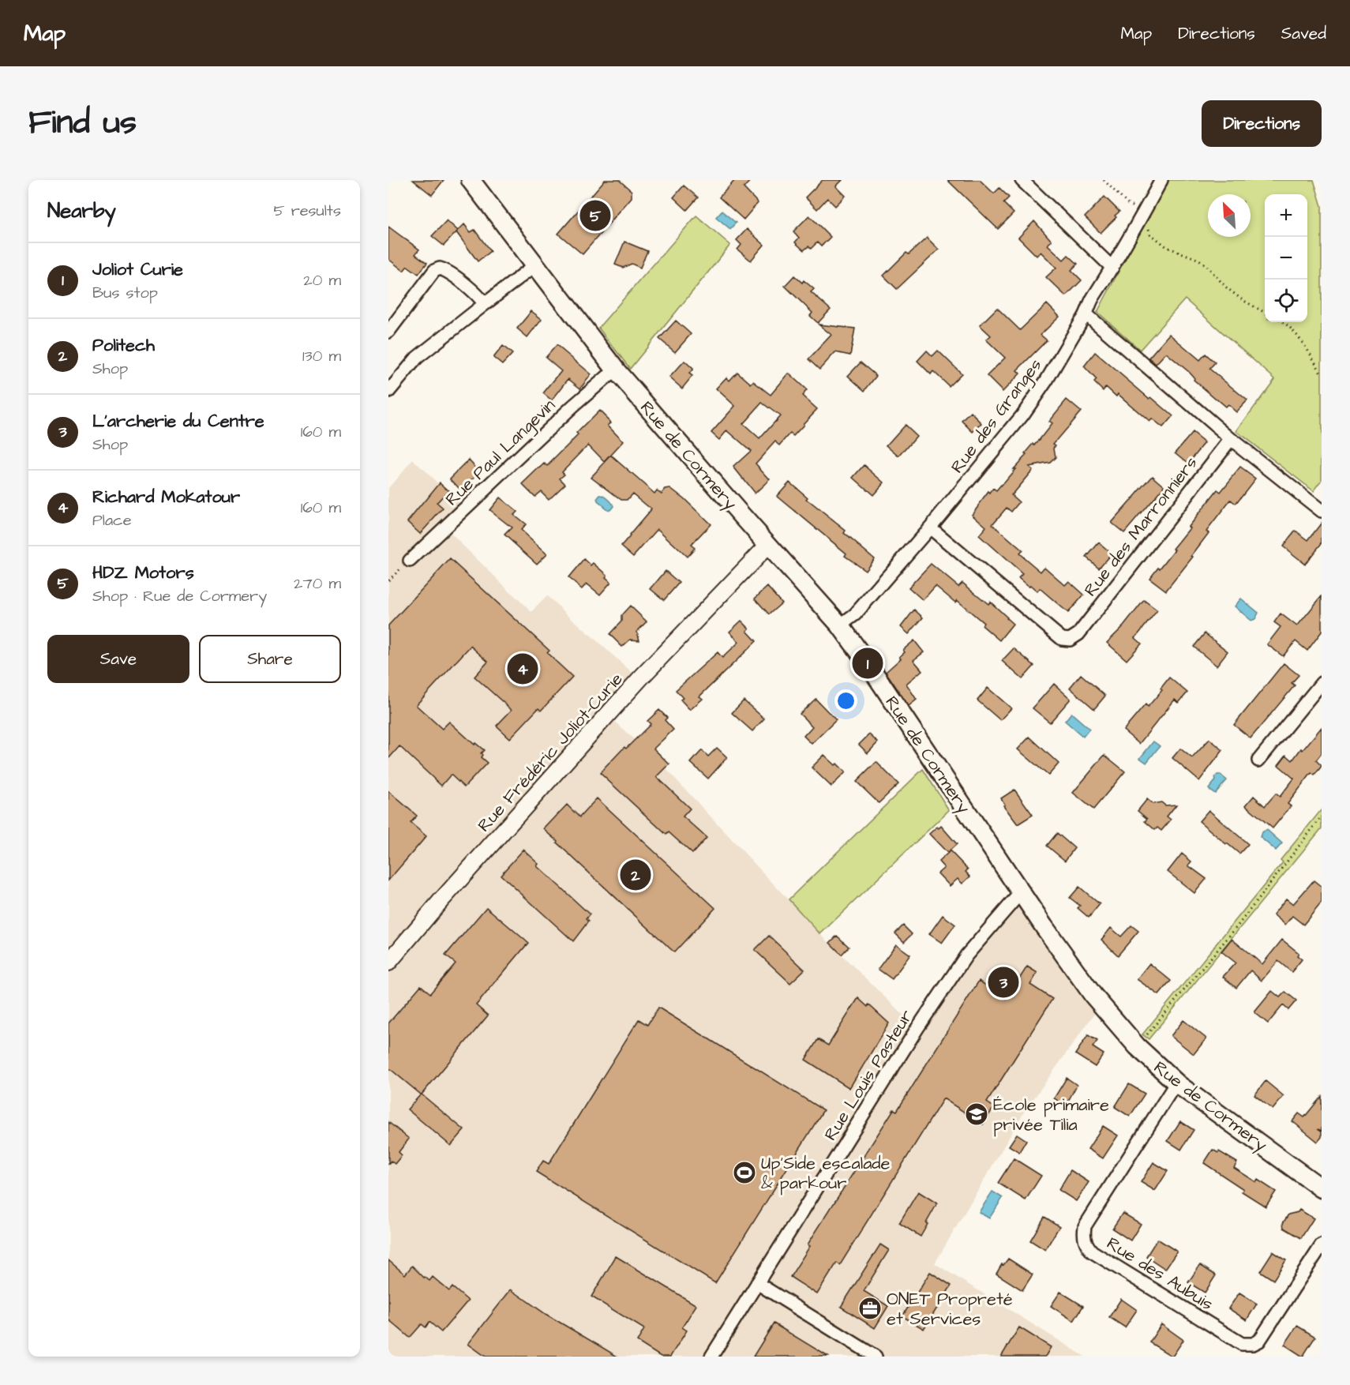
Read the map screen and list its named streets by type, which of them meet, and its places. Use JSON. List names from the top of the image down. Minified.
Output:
{"streets":{"main road":["Rue de Cormery"],"street":["Rue des Granges","Rue Paul Langevin","Rue des Marronniers","Rue Frédéric Joliot-Curie","Rue Louis Pasteur","Rue des Aubuis"]},"crossings":[["Rue des Granges","Rue de Cormery"],["Rue des Granges","Rue des Marronniers"],["Rue Paul Langevin","Rue de Cormery"],["Rue de Cormery","Rue Frédéric Joliot-Curie"],["Rue de Cormery","Rue Louis Pasteur"],["Rue de Cormery","Rue des Aubuis"]],"places":{"school or university":["École primaire privée Tilia"],"sports":["Up'Side escalade & parkour"],"office":["ONET Propreté et Services"]},"north":"top left","page":{"header":"Map","nav":["Map","Directions","Saved"],"title":"Find us","buttons":["Directions",["Save","Share"]],"heading":["Nearby","5 results"],"map_buttons":["+","−"],"pins":["5","1","4","2","3"],"list":[{"mark":"1","name":"Joliot Curie","note":"Bus stop","value":"20 m"},{"mark":"2","name":"Politech","note":"Shop","value":"130 m"},{"mark":"3","name":"L'archerie du Centre","note":"Shop","value":"160 m"},{"mark":"4","name":"Richard Mokatour","note":"Place","value":"160 m"},{"mark":"5","name":"HDZ Motors","note":"Shop · Rue de Cormery","value":"270 m"}]}}
